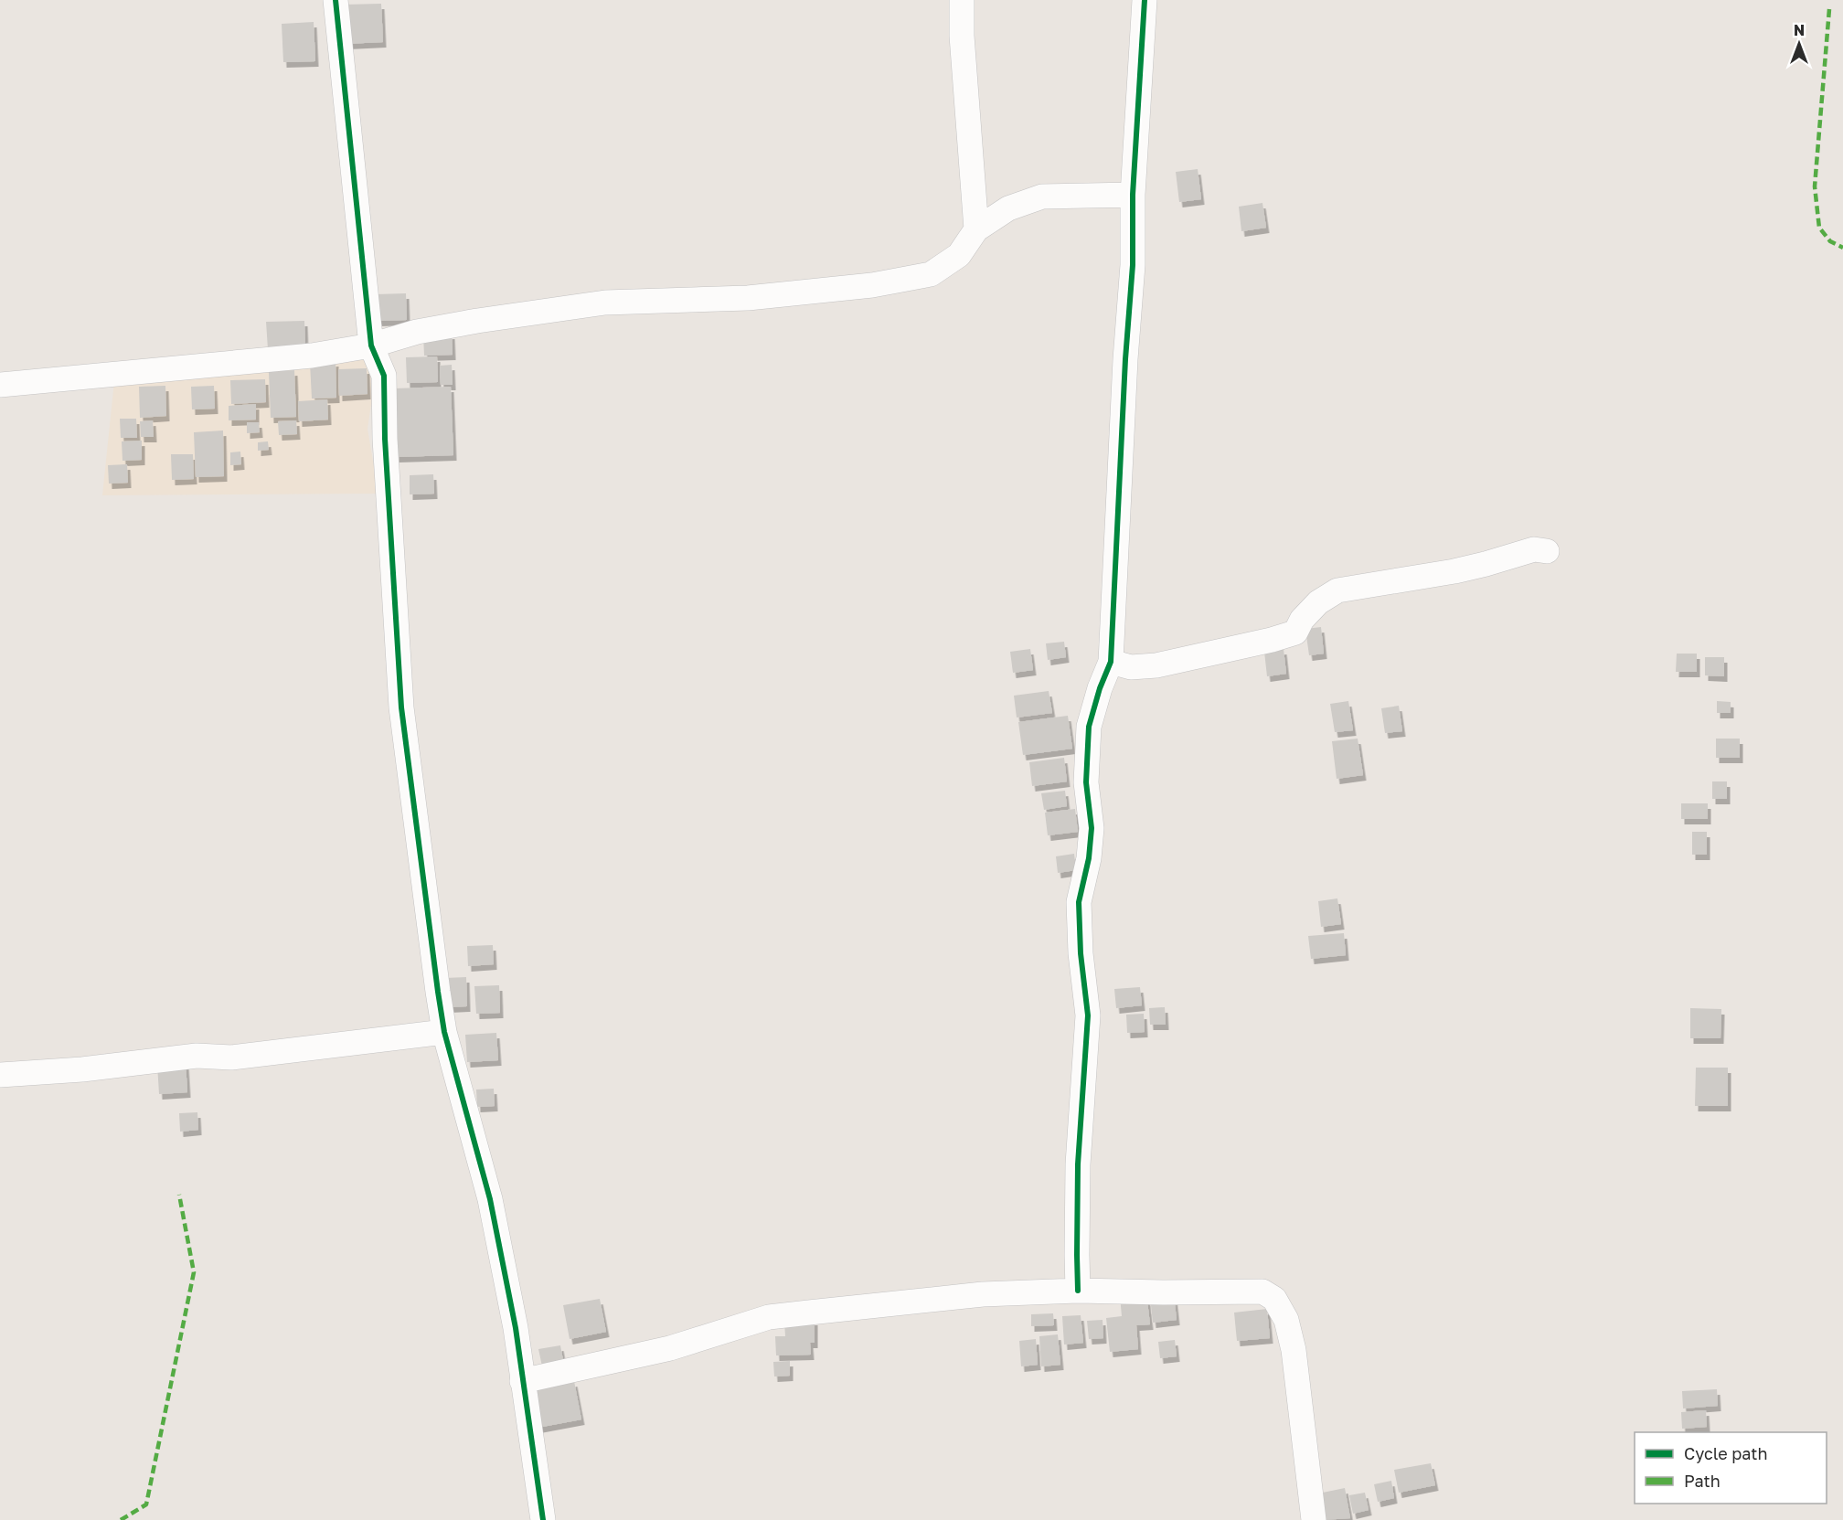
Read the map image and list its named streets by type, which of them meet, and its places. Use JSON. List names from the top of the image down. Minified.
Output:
{"legend":["Cycle path","Path"],"north":"top"}
